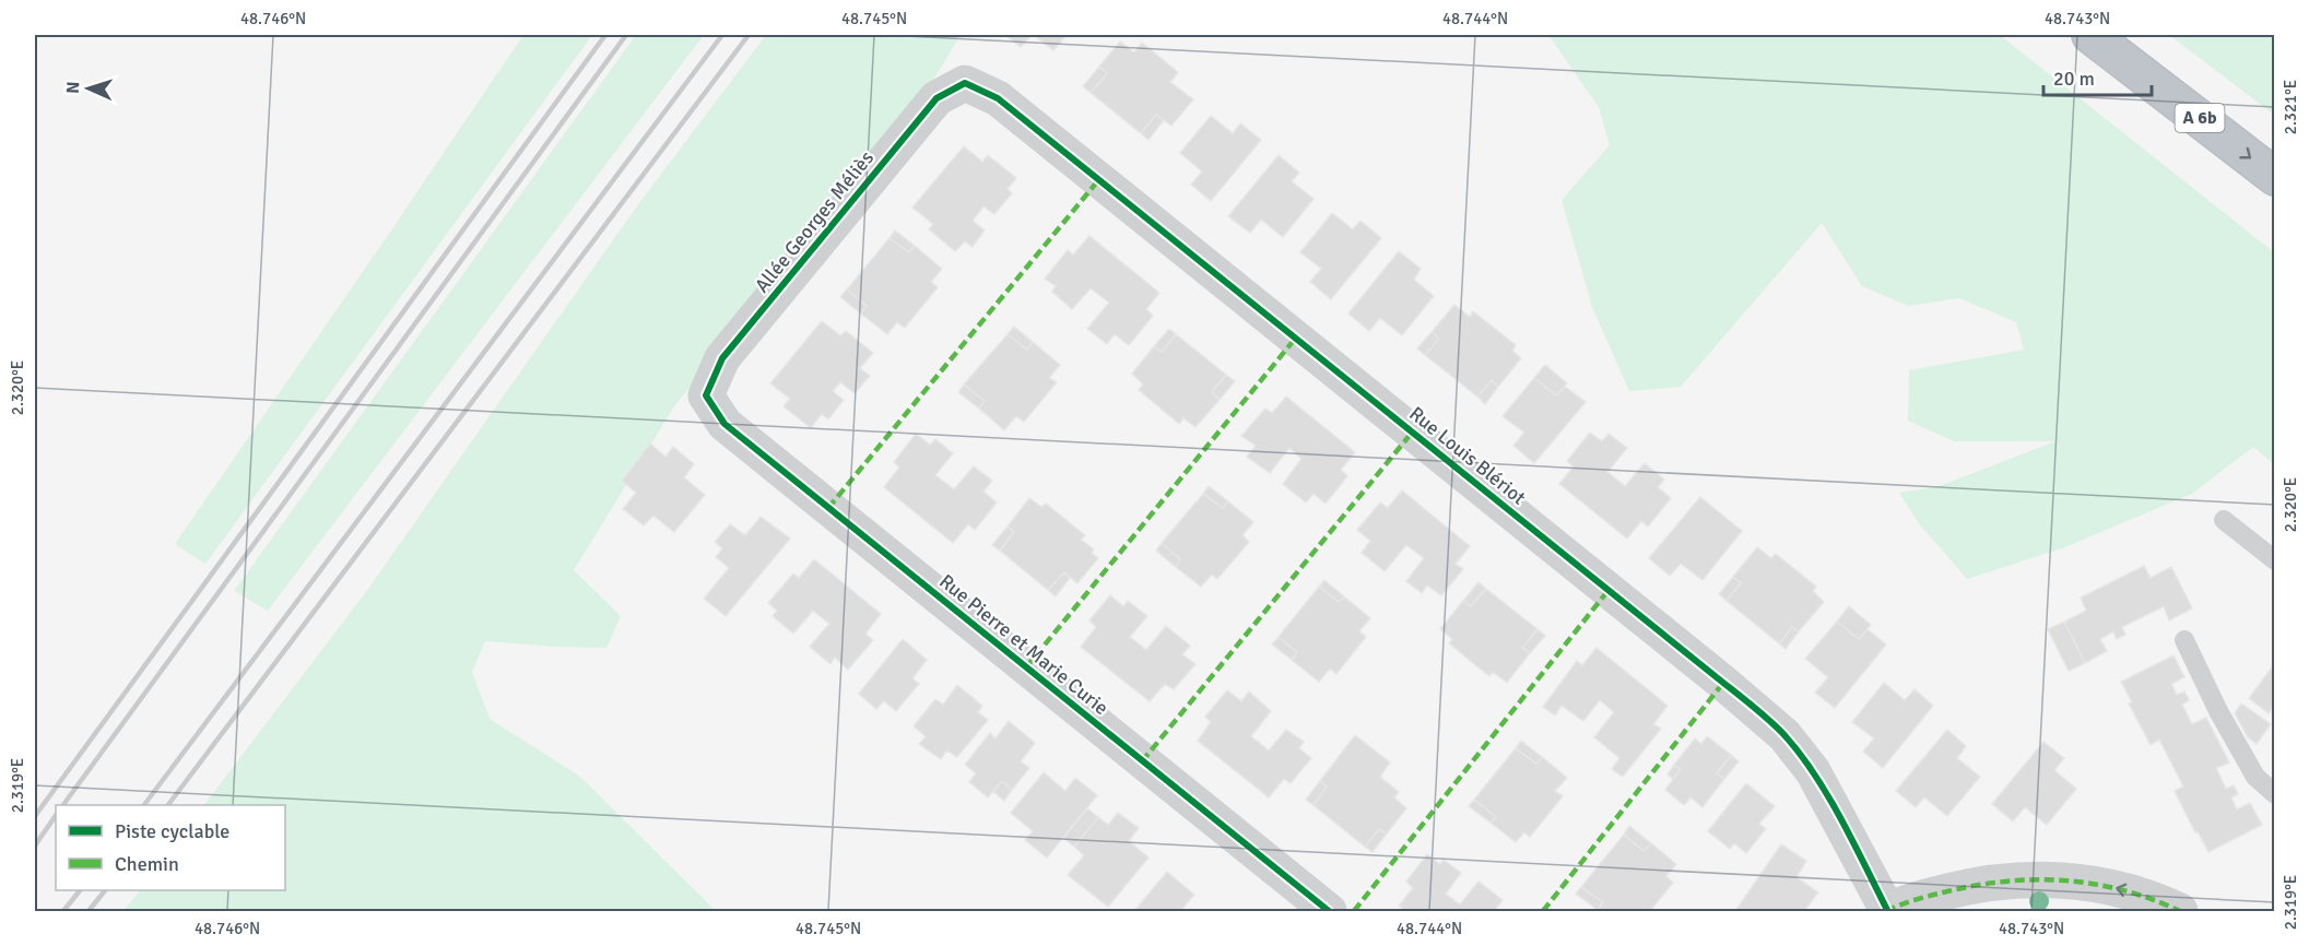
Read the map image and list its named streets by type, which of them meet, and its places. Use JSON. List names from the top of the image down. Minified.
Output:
{"streets":{"highway":["A 6b"],"street":["Allée Georges Méliès","Rue Louis Blériot","Rue Pierre et Marie Curie"]},"crossings":[["Allée Georges Méliès","Rue Louis Blériot"],["Allée Georges Méliès","Rue Pierre et Marie Curie"]],"legend":["Piste cyclable","Chemin"],"scale_bar":"20 m","north":"left","coordinates":["48.746°N","48.745°N","48.744°N","48.743°N","2.321°E","2.320°E","2.319°E"]}
